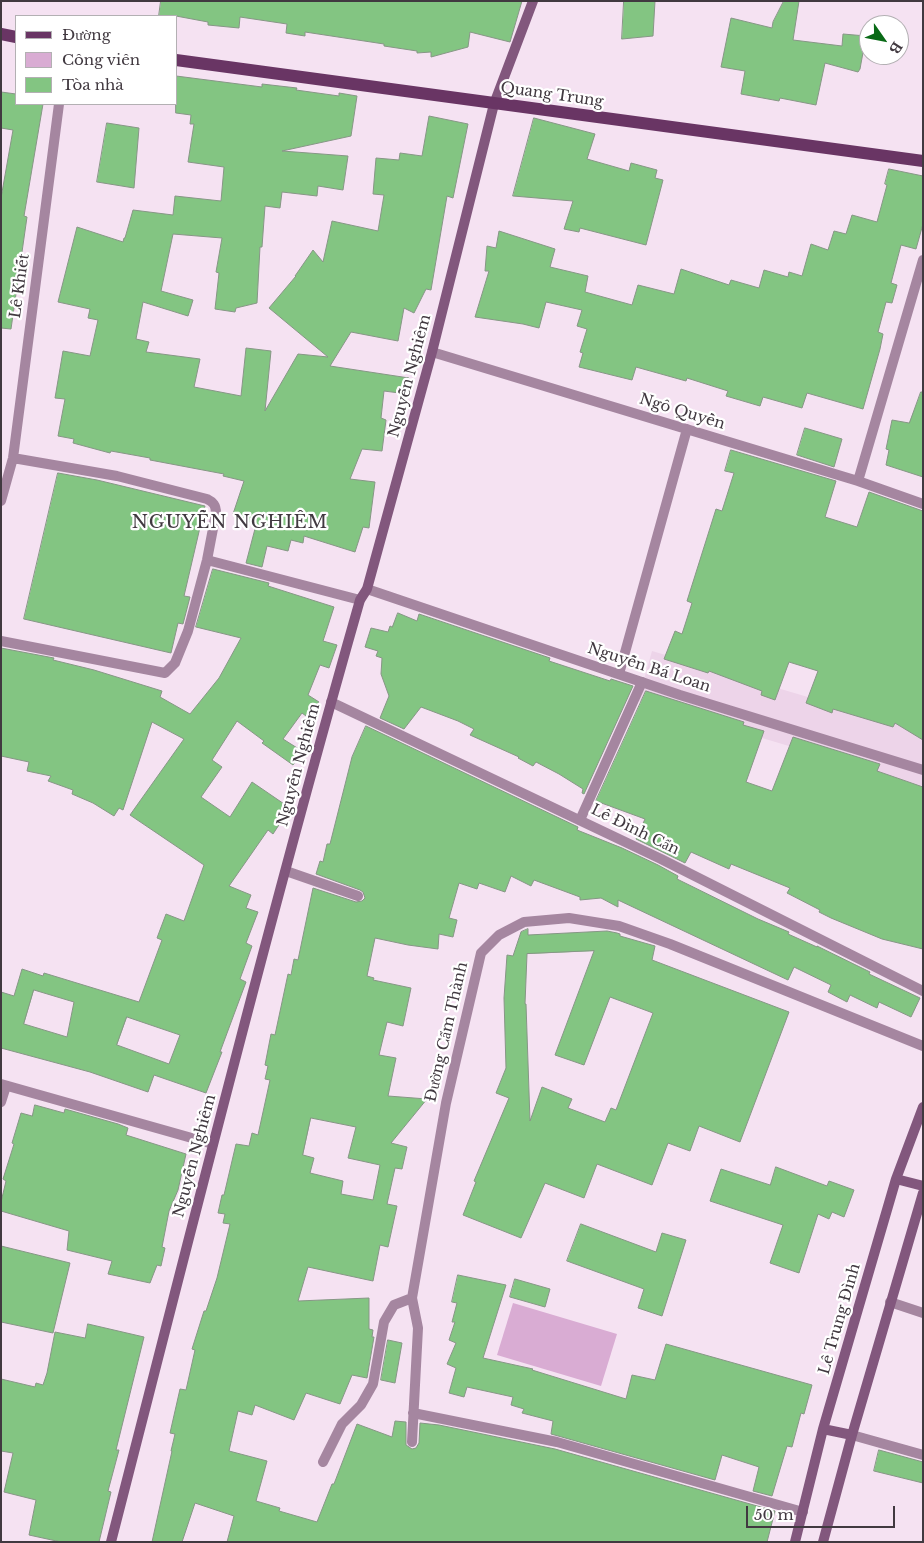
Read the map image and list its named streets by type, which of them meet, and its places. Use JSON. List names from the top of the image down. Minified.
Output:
{"streets":{"main road":["Quang Trung"],"street":["Lê Khiết","Nguyễn Nghiêm","Ngô Quyền","Nguyễn Bá Loan","Lê Đình Cẩn","Đường Cẩm Thành","Lê Trung Đình"]},"crossings":[["Quang Trung","Nguyễn Nghiêm"],["Nguyễn Nghiêm","Ngô Quyền"],["Nguyễn Nghiêm","Nguyễn Bá Loan"],["Nguyễn Nghiêm","Lê Đình Cẩn"]],"districts":["NGUYỄN NGHIÊM"],"legend":["Đường","Công viên","Tòa nhà"],"scale_bar":"50 m","north":"bottom right"}
